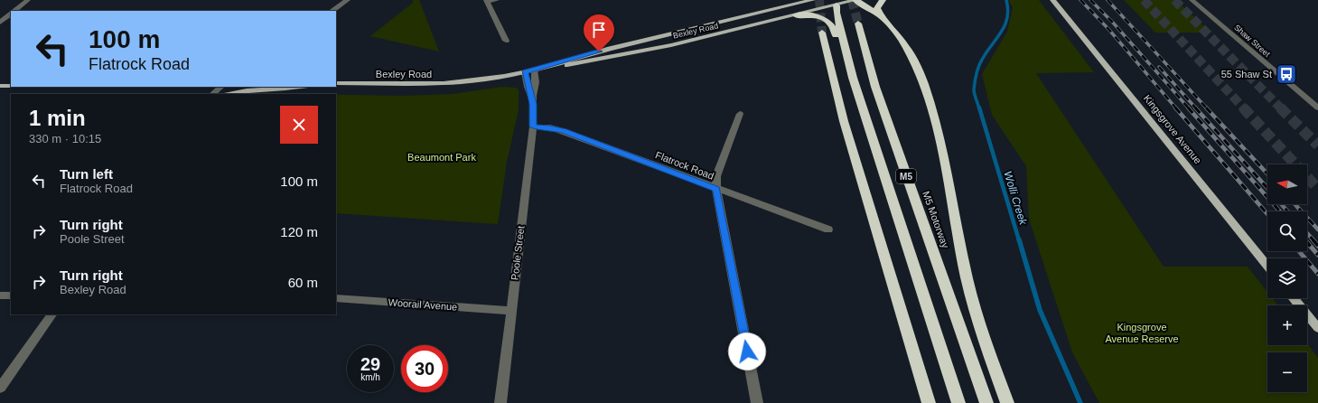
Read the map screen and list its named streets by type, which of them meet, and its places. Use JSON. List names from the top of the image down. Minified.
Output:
{"streets":{"highway":["M5","M5 Motorway"],"main road":["Bexley Road","Kingsgrove Avenue"],"street":["Shaw Street","Flatrock Road","Poole Street","Woorail Avenue"]},"crossings":[["Bexley Road","Poole Street"],["Flatrock Road","Poole Street"],["Poole Street","Woorail Avenue"]],"water":["Wolli Creek"],"parks":["Beaumont Park","Kingsgrove Avenue Reserve"],"places":{"bus stop":["55 Shaw St"]},"north":"left","page":{"turn":["100 m","Flatrock Road"],"heading":["1 min","330 m · 10:15"],"list":[{"name":"Turn left","note":"Flatrock Road","value":"100 m"},{"name":"Turn right","note":"Poole Street","value":"120 m"},{"name":"Turn right","note":"Bexley Road","value":"60 m"}],"map_buttons":["+","−"],"speed":"29 km/h","limit":"30"}}
